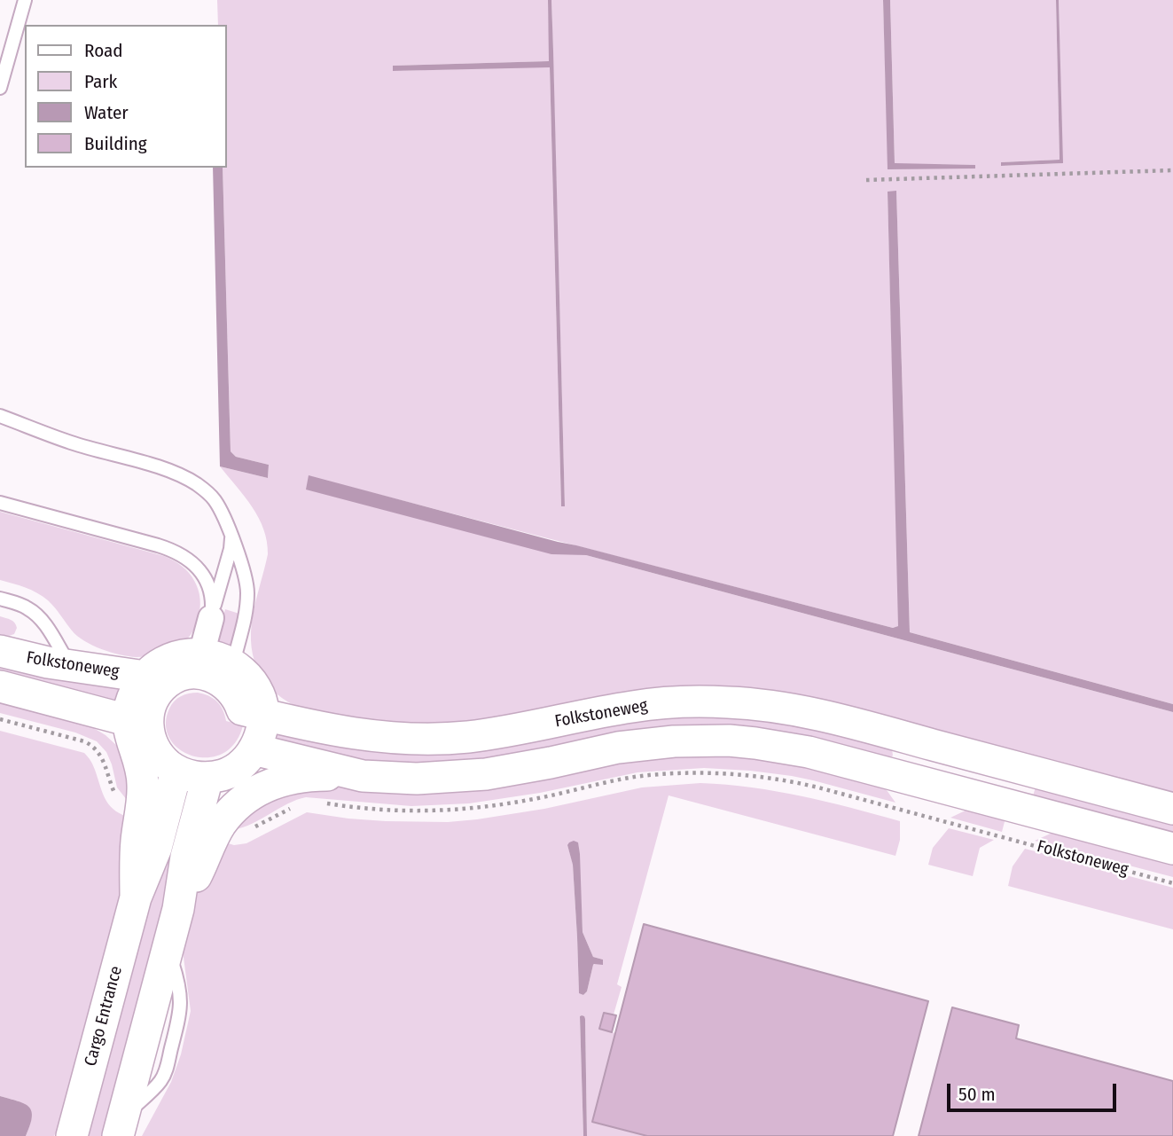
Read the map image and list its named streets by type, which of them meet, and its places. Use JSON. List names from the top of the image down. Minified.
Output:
{"streets":{"street":["Folkstoneweg","Cargo Entrance"]},"crossings":[["Folkstoneweg","Cargo Entrance"]],"legend":["Road","Park","Water","Building"],"scale_bar":"50 m"}
